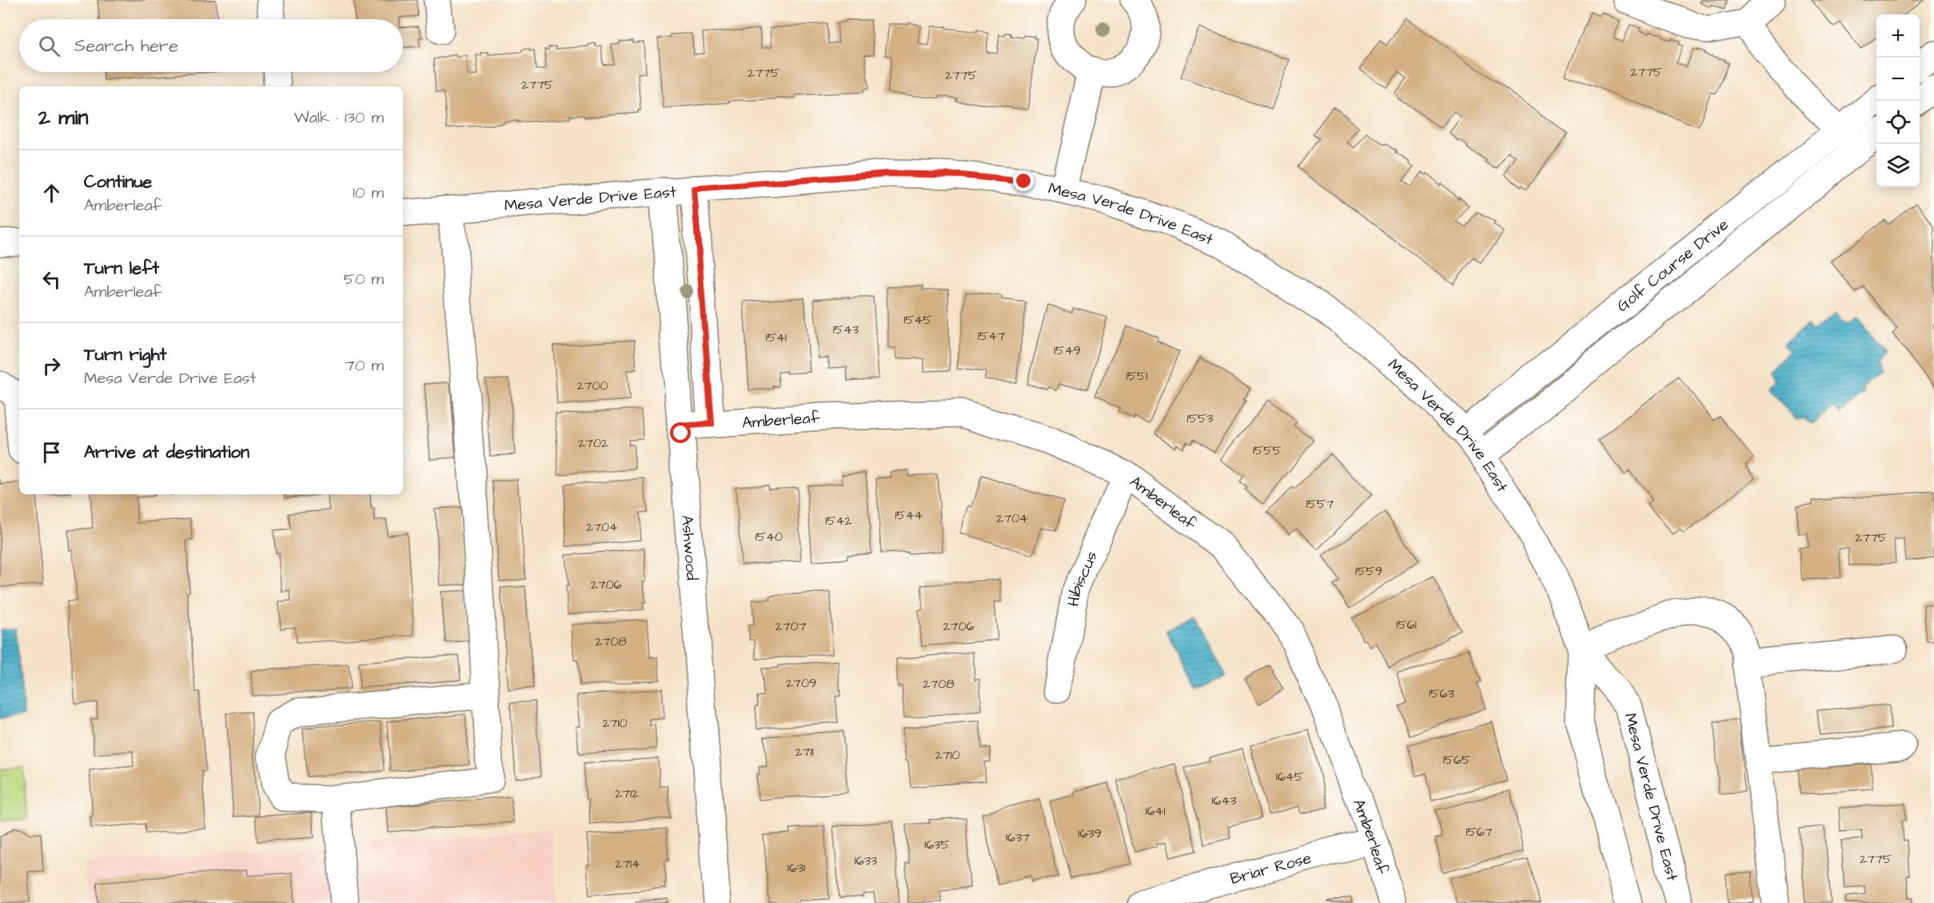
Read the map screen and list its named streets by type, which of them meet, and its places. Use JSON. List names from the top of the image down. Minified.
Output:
{"streets":{"street":["Mesa Verde Drive East","Golf Course Drive","Amberleaf","Ashwood","Hibiscus","Briar Rose"]},"crossings":[["Mesa Verde Drive East","Golf Course Drive"],["Mesa Verde Drive East","Ashwood"],["Amberleaf","Ashwood"],["Amberleaf","Hibiscus"],["Amberleaf","Briar Rose"]],"house_numbers":["2775","2775","2775","2775","1545","1543","1547","1541","1549","1551","2700","1553","2702","1555","1557","1544","2704","1542","2704","1540","2775","1559","2706","1561","2707","2706","2708","2709","2708","1563","2710","2711","2710","1565","1645","2712","1643","1641","1567","1639","1637","1635","2775","1633","2714","1631"],"page":{"map_buttons":["+","−"],"search":"Search here","heading":["2 min","Walk · 130 m"],"list":[["Continue","Amberleaf","10 m"],["Turn left","Amberleaf","50 m"],["Turn right","Mesa Verde Drive East","70 m"],"Arrive at destination"]}}
